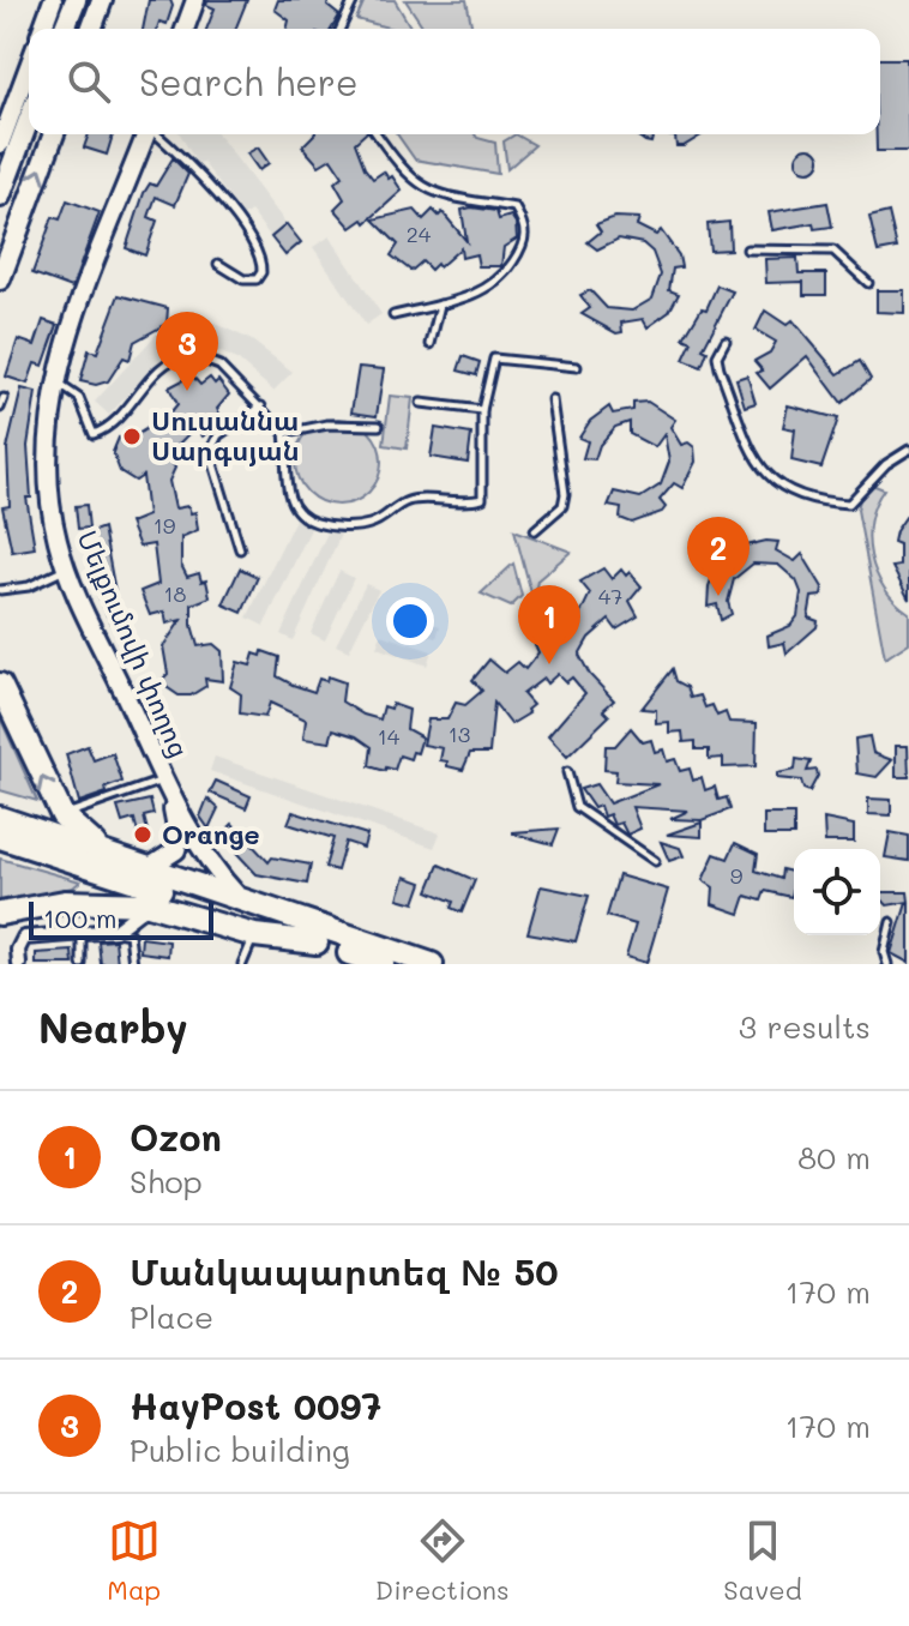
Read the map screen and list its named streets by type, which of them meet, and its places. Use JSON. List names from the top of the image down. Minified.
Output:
{"streets":{"street":["Մելքումովի փողոց"]},"places":["Սուսաննա Սարգսյան","Orange"],"house_numbers":["24","19","18","47","13","14","9"],"scale_bar":"100 m","page":{"search":"Search here","pins":["3","2","1"],"scale":"100 m","heading":["Nearby","3 results"],"list":[{"mark":"1","name":"Ozon","note":"Shop","value":"80 m"},{"mark":"2","name":"Մանկապարտեզ № 50","note":"Place","value":"170 m"},{"mark":"3","name":"HayPost 0097","note":"Public building","value":"170 m"}],"nav":["Map","Directions","Saved"]}}
